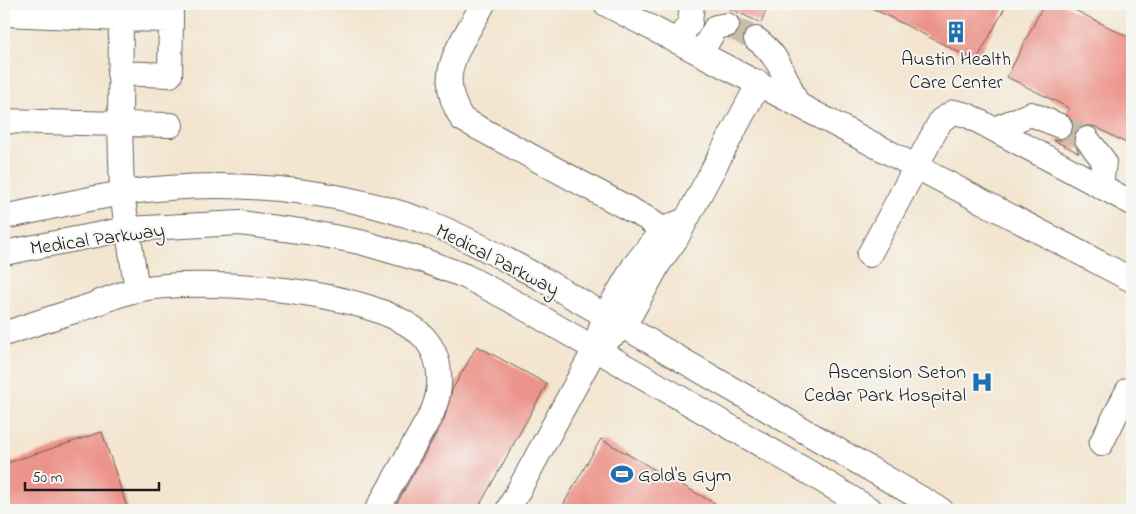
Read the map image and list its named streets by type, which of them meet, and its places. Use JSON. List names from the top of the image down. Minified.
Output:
{"streets":{"street":["Medical Parkway"]},"places":{"building":["Austin Health Care Center"],"hospital":["Ascension Seton Cedar Park Hospital"],"sports":["Gold's Gym"]},"scale_bar":"50 m"}
